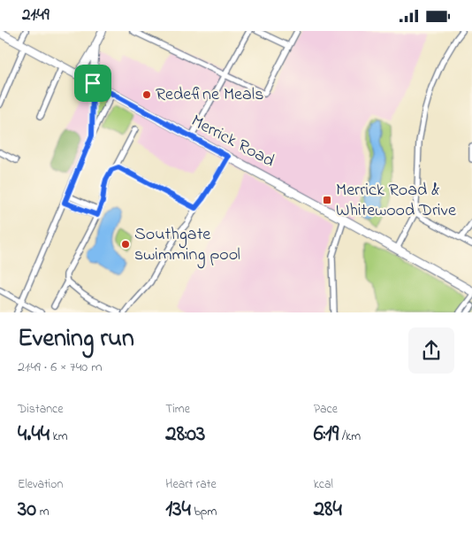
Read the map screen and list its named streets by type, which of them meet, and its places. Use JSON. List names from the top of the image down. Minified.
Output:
{"streets":{"main road":["Merrick Road"]},"places":{"other":["Redefine Meals","Southgate swimming pool"],"transit":["Merrick Road & Whitewood Drive"]},"page":{"status":"21:49","heading":["Evening run","21:49 · 6 × 740 m"],"stats":[["Distance","4.44 km"],["Time","28:03"],["Pace","6:19 /km"],["Elevation","30 m"],["Heart rate","134 bpm"],["kcal","284"]]}}
